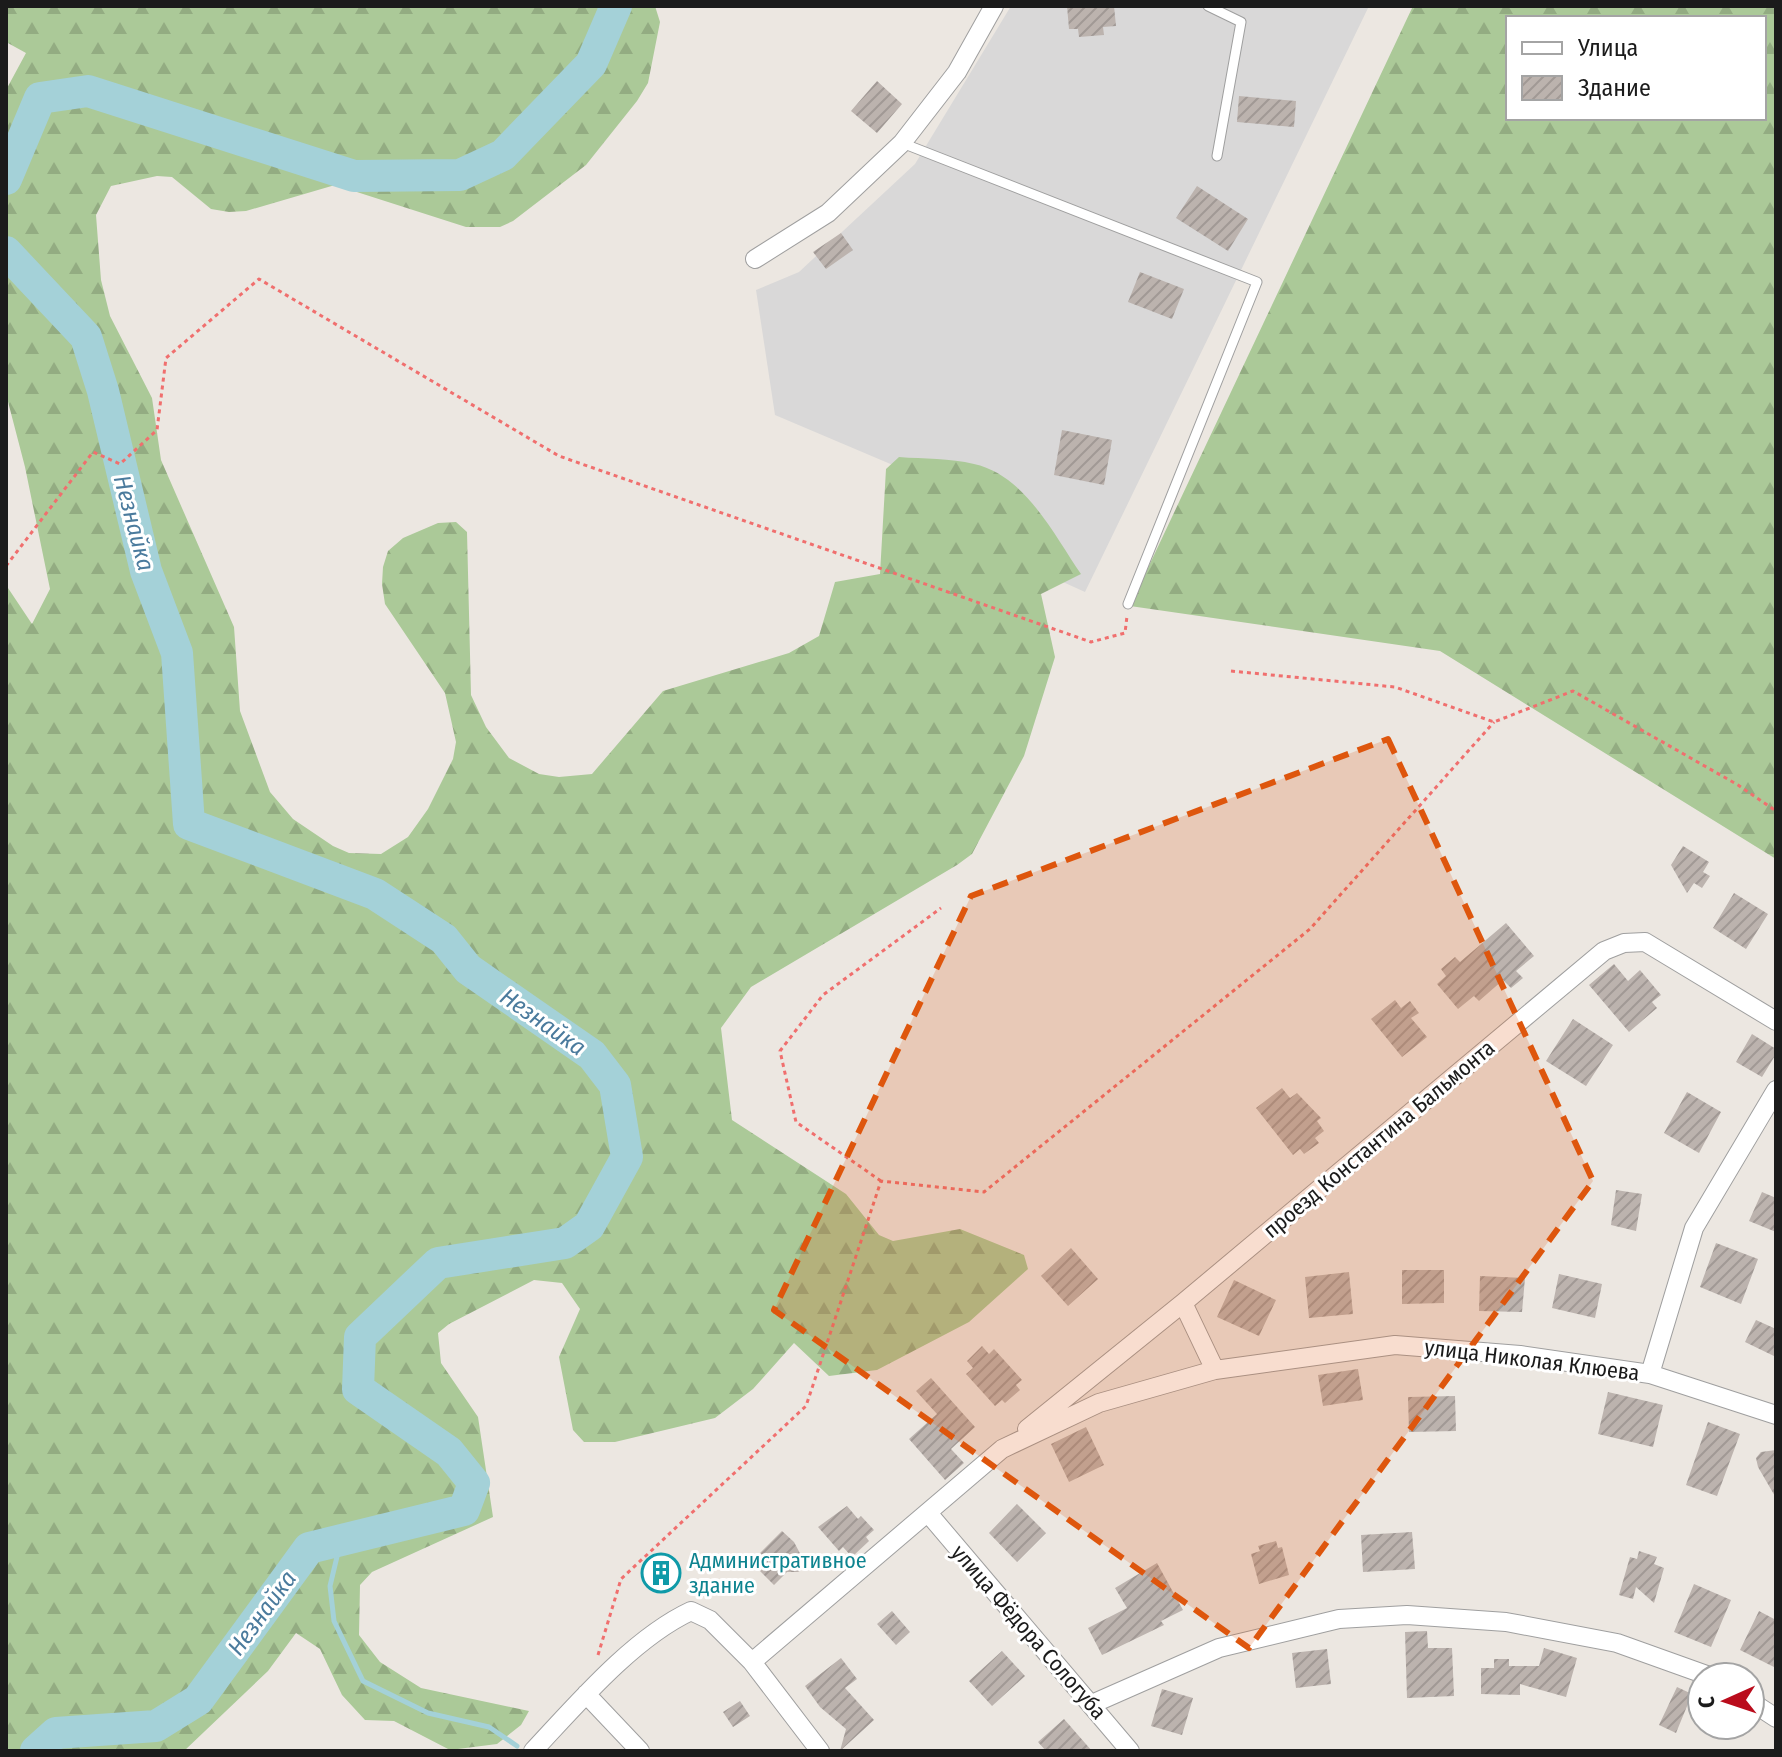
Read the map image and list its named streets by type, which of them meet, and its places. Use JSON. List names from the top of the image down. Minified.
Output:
{"streets":{"street":["проезд Константина Бальмонта","улица Николая Клюева","улица Фёдора Сологуба"]},"crossings":[["проезд Константина Бальмонта","улица Николая Клюева"],["улица Николая Клюева","улица Фёдора Сологуба"]],"water":["Незнайка"],"places":{"building":["Административное здание"]},"legend":["Улица","Здание"],"north":"left"}
